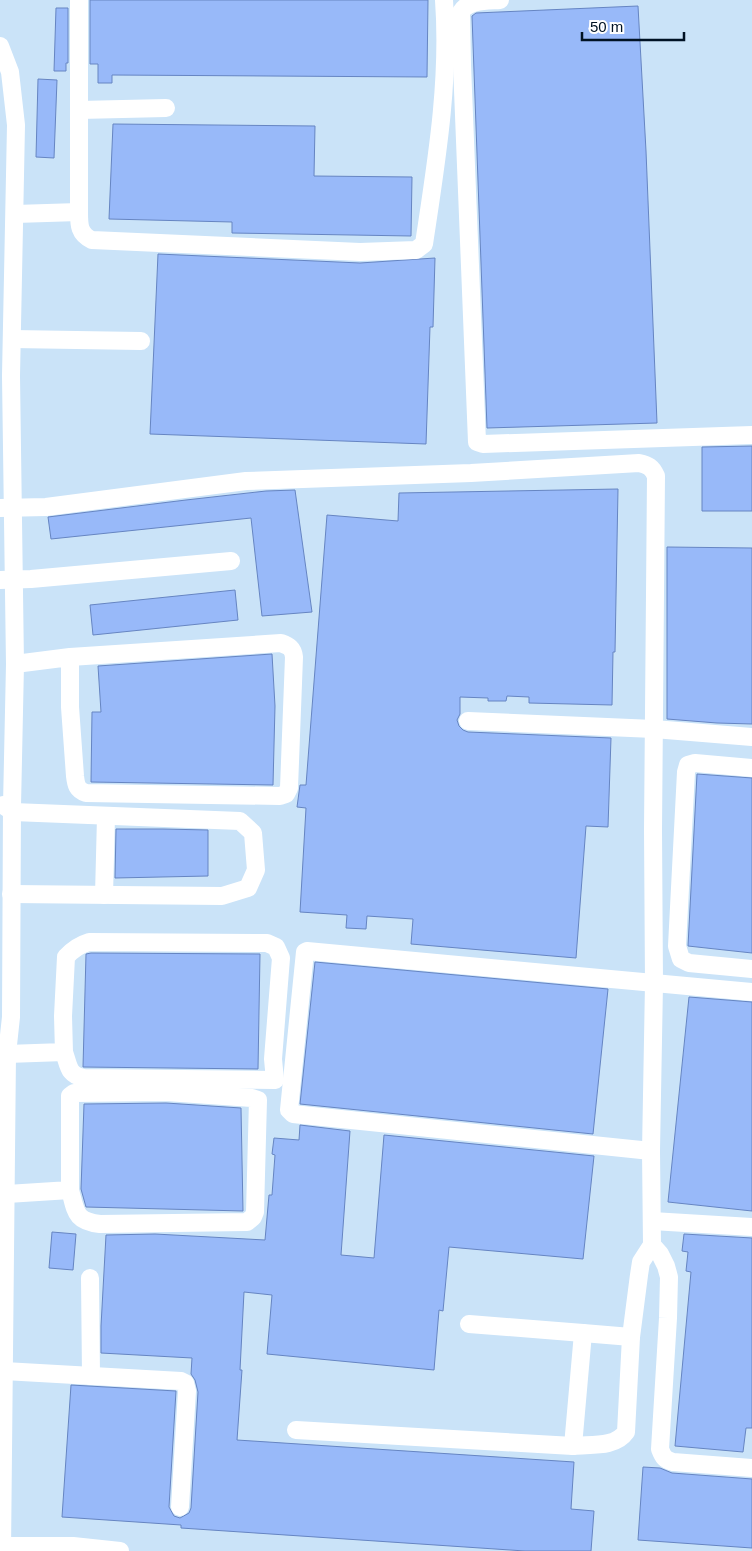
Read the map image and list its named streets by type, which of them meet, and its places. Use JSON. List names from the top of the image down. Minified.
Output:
{"scale_bar":"50 m"}
